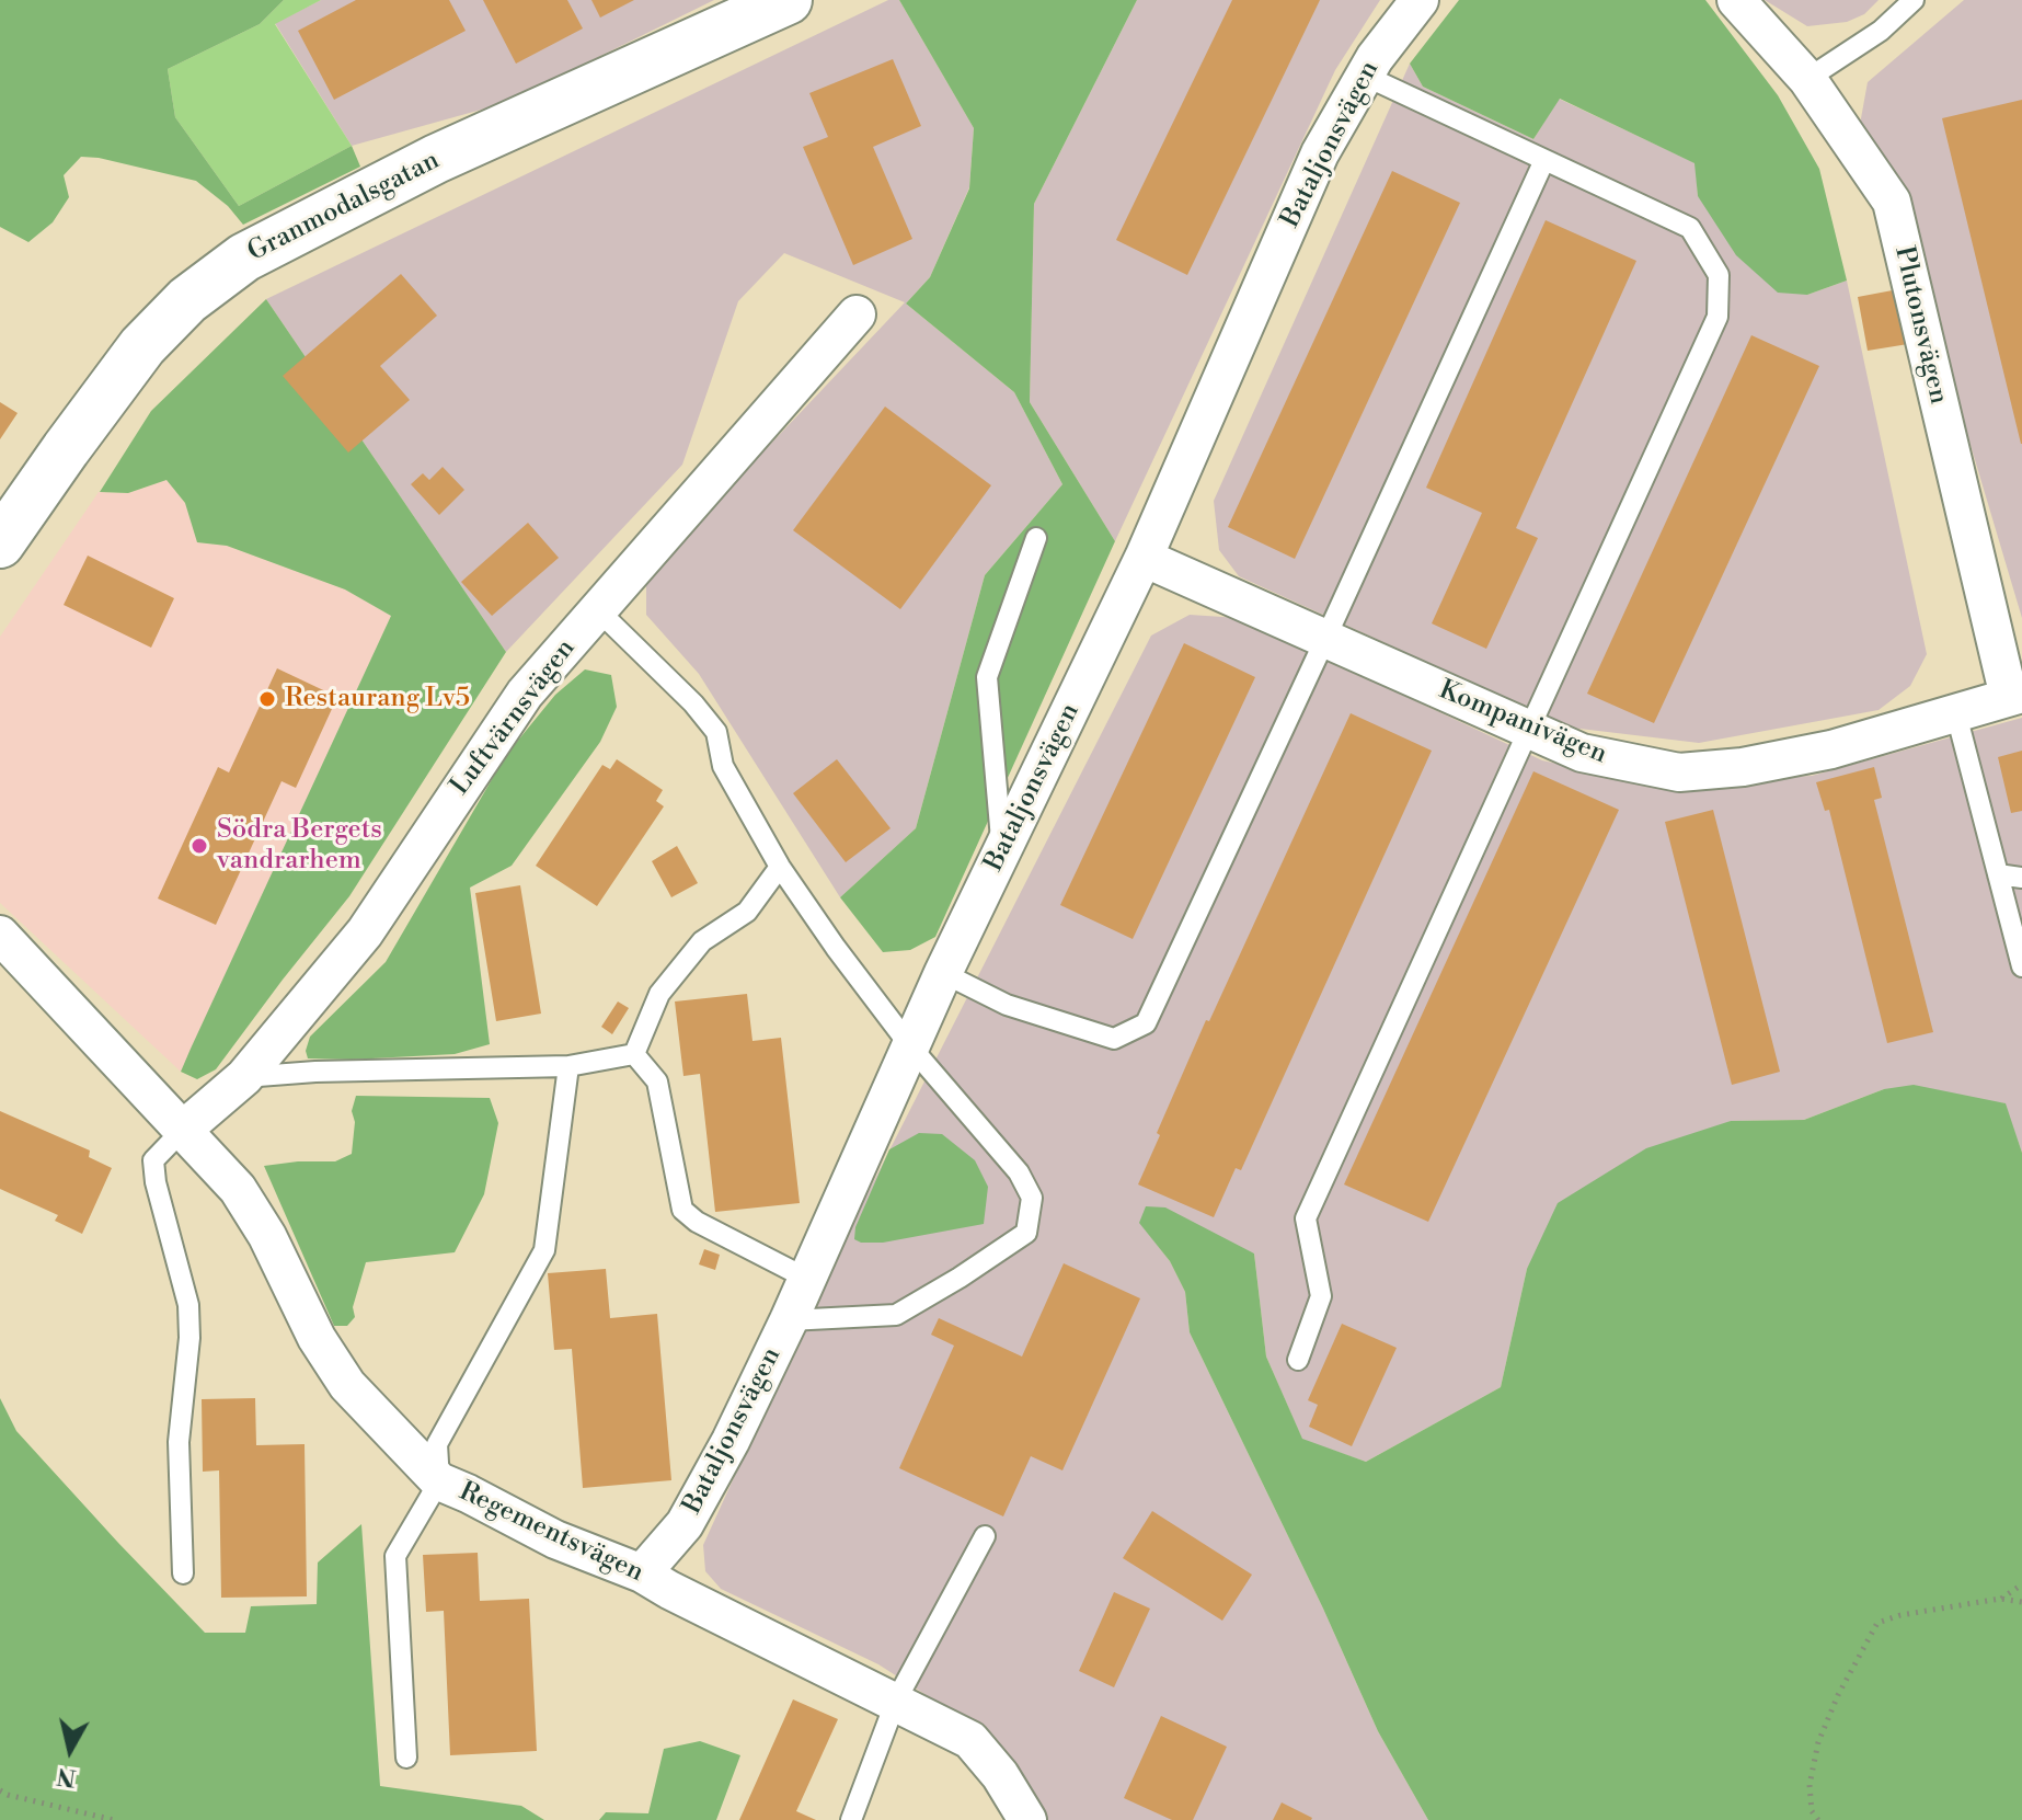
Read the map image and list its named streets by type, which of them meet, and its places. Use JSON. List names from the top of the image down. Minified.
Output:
{"streets":{"street":["Bataljonsvägen","Granmodalsgatan","Plutonsvägen","Luftvärnsvägen","Kompanivägen","Regementsvägen"]},"crossings":[["Bataljonsvägen","Kompanivägen"],["Bataljonsvägen","Regementsvägen"],["Plutonsvägen","Kompanivägen"],["Luftvärnsvägen","Regementsvägen"]],"places":["Restaurang Lv5","Södra Bergets vandrarhem"],"north":"bottom"}
